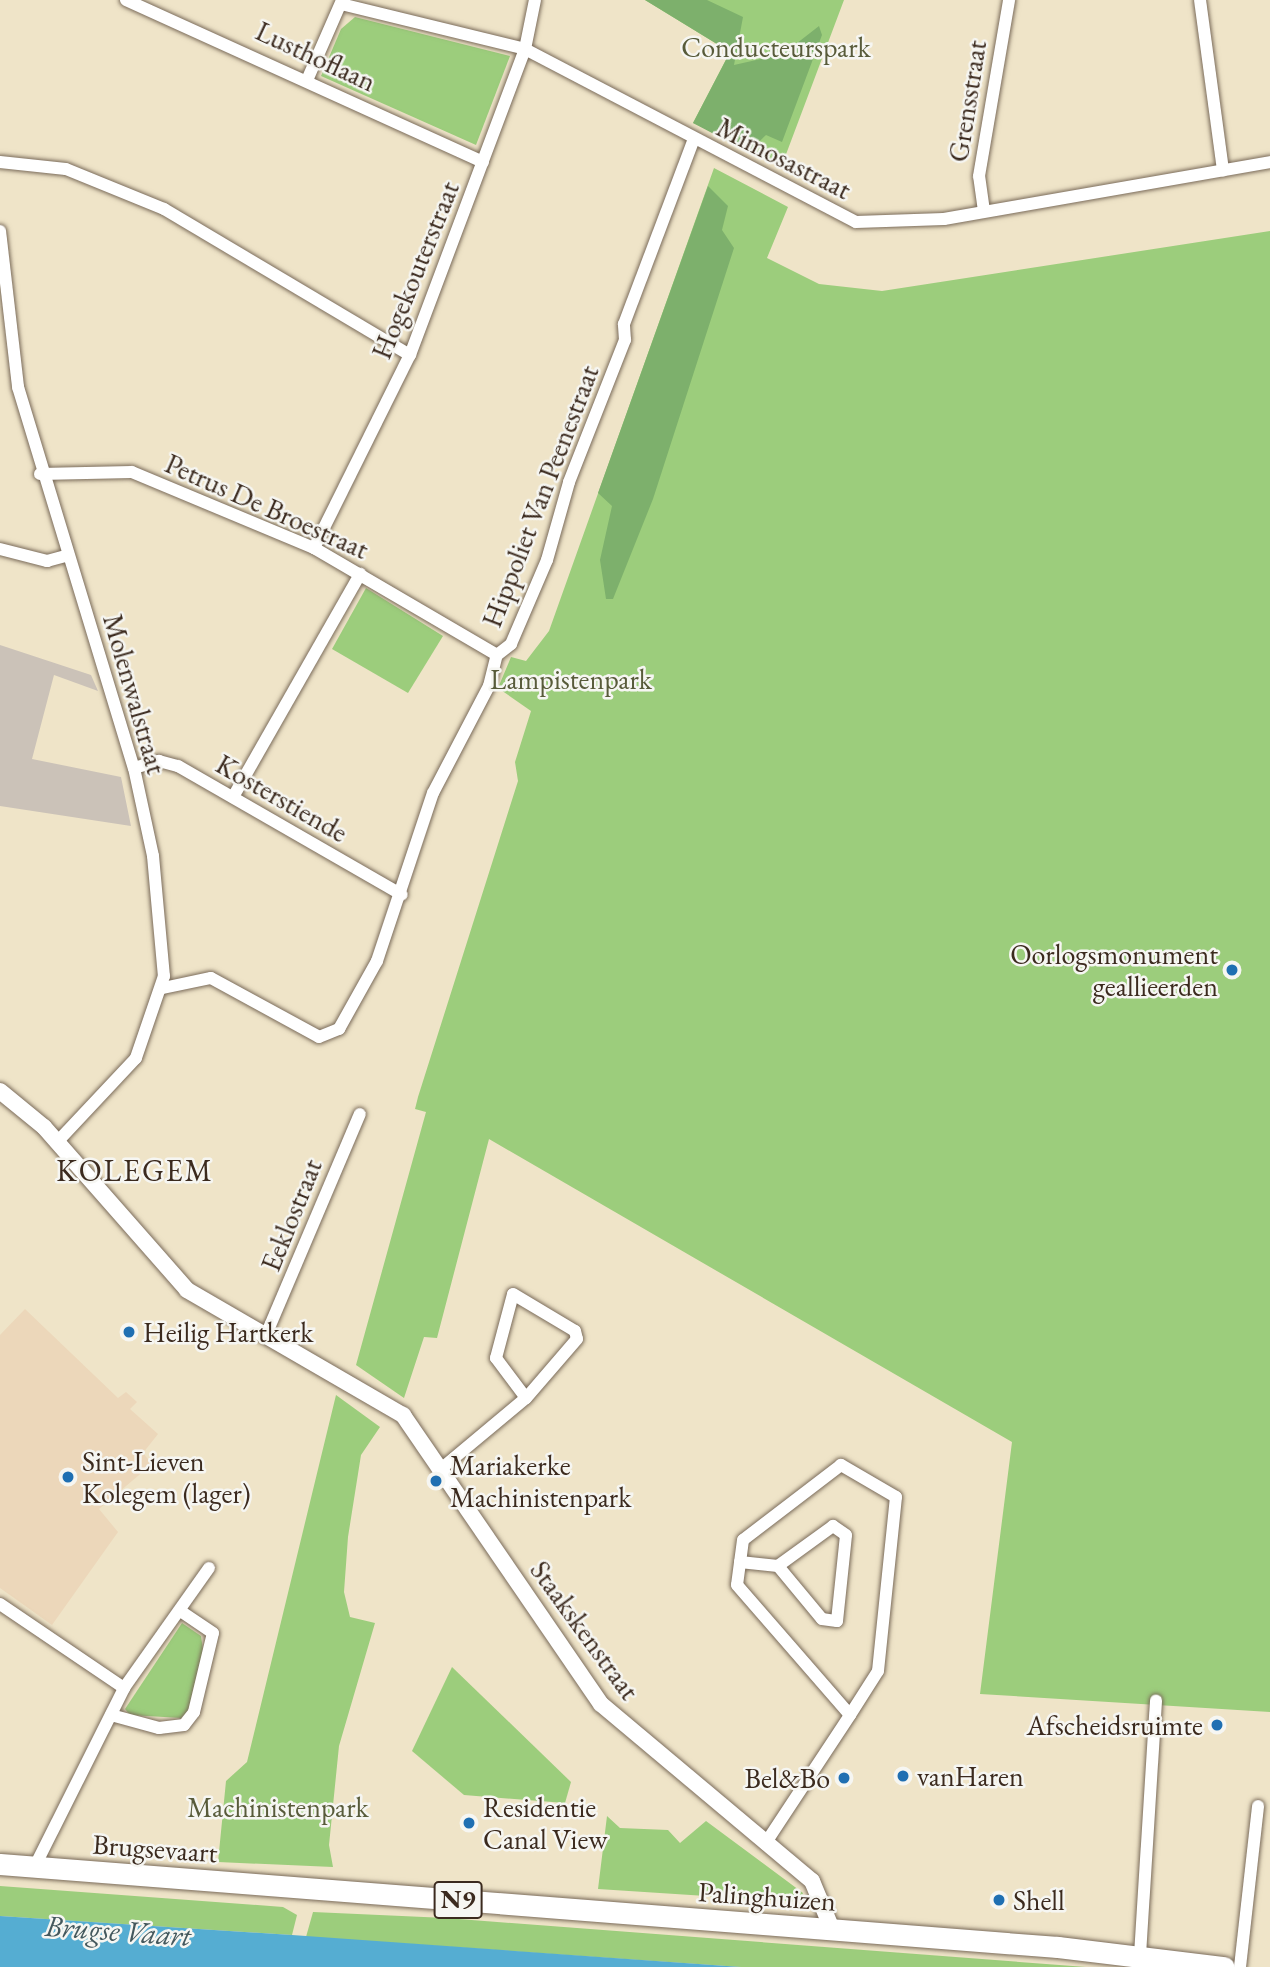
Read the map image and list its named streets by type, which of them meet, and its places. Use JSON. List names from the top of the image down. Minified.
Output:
{"streets":{"main road":["Brugsevaart","Palinghuizen","N9"],"street":["Lusthoflaan","Grensstraat","Mimosastraat","Hogekouterstraat","Hippoliet Van Peenestraat","Petrus De Broestraat","Molenwalstraat","Kosterstiende","Eeklostraat","Staakskenstraat"]},"crossings":[["Lusthoflaan","Hogekouterstraat"],["Grensstraat","Mimosastraat"],["Mimosastraat","Hogekouterstraat"],["Mimosastraat","Hippoliet Van Peenestraat"],["Hogekouterstraat","Petrus De Broestraat"],["Hippoliet Van Peenestraat","Petrus De Broestraat"],["Hippoliet Van Peenestraat","Molenwalstraat"],["Hippoliet Van Peenestraat","Kosterstiende"],["Petrus De Broestraat","Molenwalstraat"],["Molenwalstraat","Kosterstiende"],["Eeklostraat","Staakskenstraat"],["Staakskenstraat","Palinghuizen"],["Brugsevaart","Palinghuizen"]],"districts":["KOLEGEM"],"water":["Brugse Vaart"],"parks":["Conducteurspark","Lampistenpark","Machinistenpark"],"places":["Oorlogsmonument geallieerden","Heilig Hartkerk","Sint-Lieven Kolegem (lager)","Mariakerke Machinistenpark","Afscheidsruimte","vanHaren","Bel&Bo","Residentie Canal View","Shell"]}
